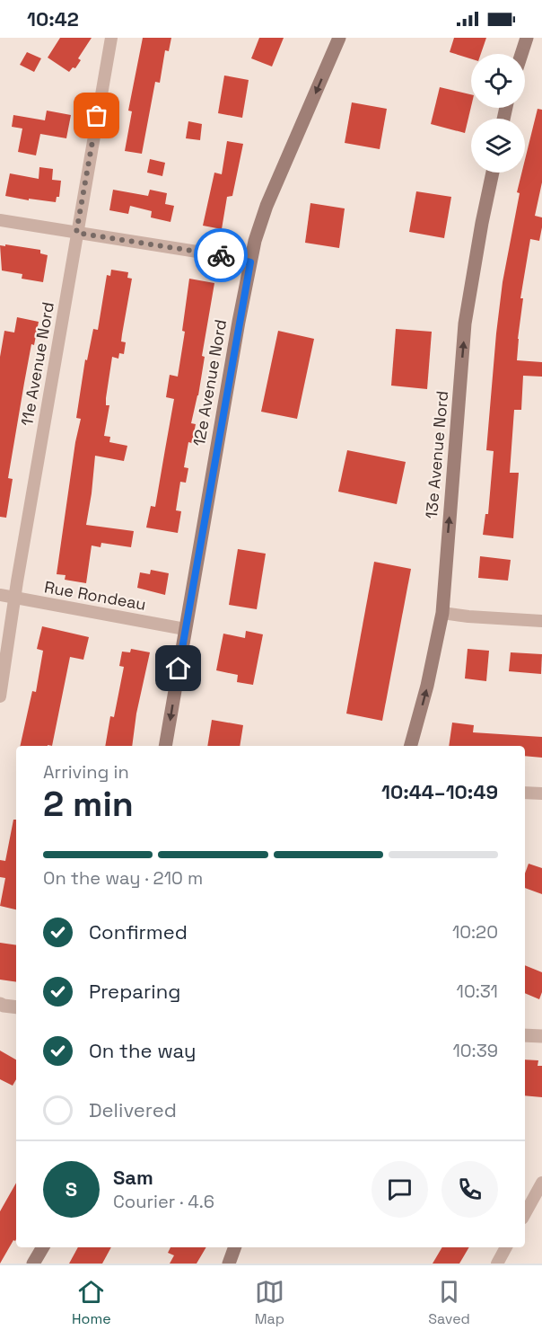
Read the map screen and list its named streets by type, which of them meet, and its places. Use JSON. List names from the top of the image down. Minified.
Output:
{"streets":{"main road":["12e Avenue Nord","13e Avenue Nord"],"street":["11e Avenue Nord","Rue Rondeau"]},"crossings":[["11e Avenue Nord","Rue Rondeau"],["12e Avenue Nord","Rue Rondeau"]],"one_way":["12e Avenue Nord","13e Avenue Nord"],"page":{"status":"10:42","heading":["2 min","Arriving in","10:44–10:49"],"panel":["Sam","Courier · 4.6"],"bar":"On the way · 210 m","list":[["Confirmed","10:20"],["Preparing","10:31"],["On the way","10:39"],"Delivered"],"round":"S","tabs":["Home","Map","Saved"]}}
